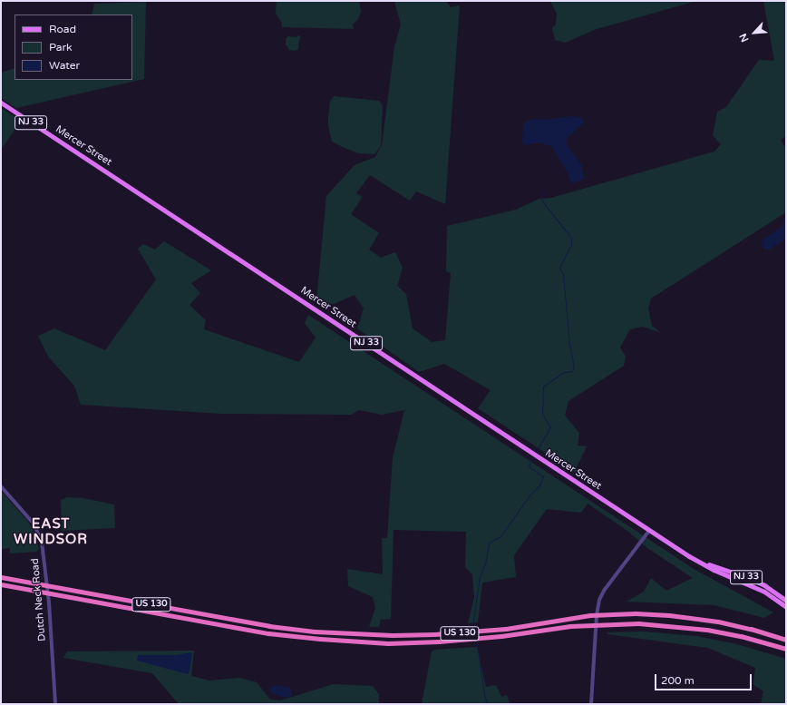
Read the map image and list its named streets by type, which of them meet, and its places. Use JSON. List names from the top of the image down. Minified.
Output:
{"streets":{"highway":["US 130"],"main road":["NJ 33","Mercer Street"],"street":["Dutch Neck Road"]},"crossings":[["Dutch Neck Road","US 130"]],"districts":["EAST WINDSOR"],"legend":["Road","Park","Water"],"scale_bar":"200 m","north":"bottom left"}
